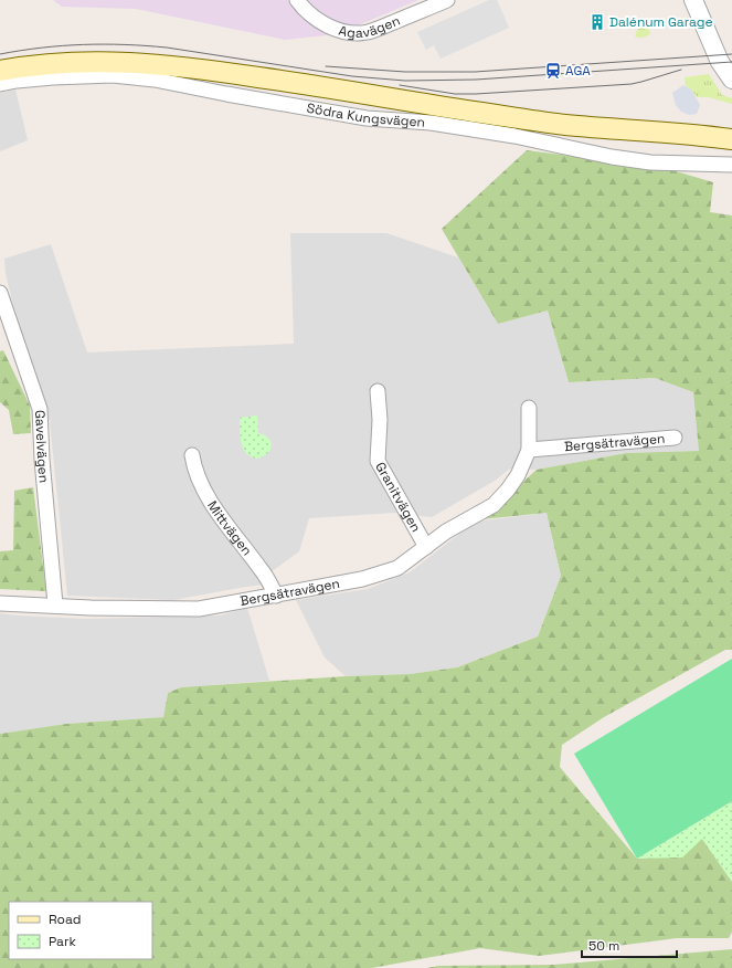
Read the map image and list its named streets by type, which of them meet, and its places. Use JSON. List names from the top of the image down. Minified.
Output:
{"streets":{"main road":["Södra Kungsvägen"],"street":["Agavägen","Bergsätravägen","Gavelvägen","Granitvägen","Mittvägen"]},"crossings":[["Bergsätravägen","Gavelvägen"],["Bergsätravägen","Granitvägen"],["Bergsätravägen","Mittvägen"]],"places":{"building":["Dalénum Garage"],"station":["AGA"]},"legend":["Road","Park"],"scale_bar":"50 m"}
